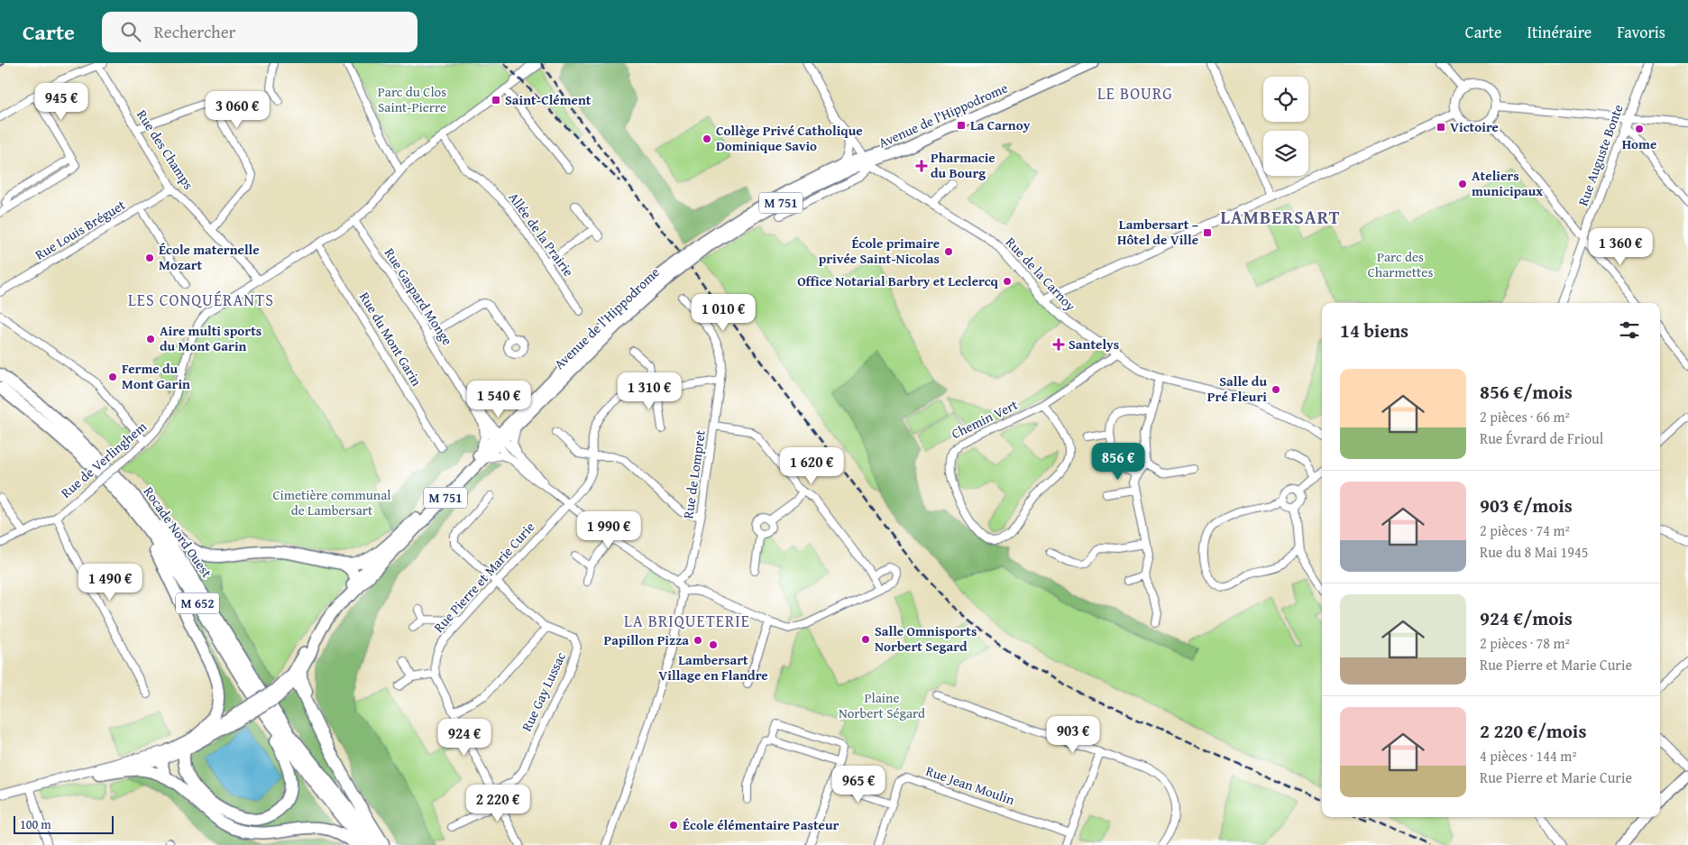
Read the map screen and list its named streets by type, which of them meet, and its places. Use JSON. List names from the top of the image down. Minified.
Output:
{"streets":{"highway":["Rocade Nord Ouest","M 652"],"main road":["Avenue de l'Hippodrome","M 751"],"street":["Rue des Champs","Rue Auguste Bonte","Rue Louis Bréguet","Allée de la Prairie","Rue de la Carnoy","Rue Gaspard Monge","Rue du Mont Garin","Chemin Vert","Rue de Verlinghem","Rue de Lompret","Rue Pierre et Marie Curie","Rue Gay Lussac","Rue Jean Moulin"]},"crossings":[["Avenue de l'Hippodrome","Rue de la Carnoy"],["Avenue de l'Hippodrome","Rue Gaspard Monge"],["Rue des Champs","Rue Louis Bréguet"],["Rue des Champs","Rue de Verlinghem"],["Allée de la Prairie","Rue de Verlinghem"],["Rue de la Carnoy","Chemin Vert"],["Rue Gaspard Monge","Rue de Verlinghem"],["Rue Gaspard Monge","Rue de Lompret"],["Rue Gaspard Monge","Rue Pierre et Marie Curie"],["Rue du Mont Garin","Rue de Verlinghem"],["Rue de Lompret","Rue Pierre et Marie Curie"],["Rue Pierre et Marie Curie","Rue Gay Lussac"]],"districts":["LE BOURG","LAMBERSART","LES CONQUÉRANTS","LA BRIQUETERIE"],"parks":["Parc du Clos Saint-Pierre","Parc des Charmettes","Cimetière communal de Lambersart","Plaine Norbert Ségard"],"places":{"transit":["Saint-Clément","La Carnoy","Victoire","Lambersart – Hôtel de Ville"],"other":["Home","Collège Privé Catholique Dominique Savio","Ateliers municipaux","École primaire privée Saint-Nicolas","École maternelle Mozart","Office Notarial Barbry et Leclercq","Aire multi sports du Mont Garin","Ferme du Mont Garin","Salle du Pré Fleuri","Salle Omnisports Norbert Segard","Papillon Pizza","Lambersart Village en Flandre","École élémentaire Pasteur"],"health":["Pharmacie du Bourg","Santelys"]},"scale_bar":"100 m","page":{"header":"Carte","search":"Rechercher","nav":["Carte","Itinéraire","Favoris"],"price":["945 €","3 060 €","1 360 €","1 010 €","1 310 €","1 540 €","856 €","1 620 €","1 990 €","1 490 €","903 €","924 €","965 €","2 220 €"],"heading":"14 biens","list":[{"name":"856 €/mois","note":"2 pièces · 66 m² · Rue Évrard de Frioul"},{"name":"903 €/mois","note":"2 pièces · 74 m² · Rue du 8 Mai 1945"},{"name":"924 €/mois","note":"2 pièces · 78 m² · Rue Pierre et Marie Curie"},{"name":"2 220 €/mois","note":"4 pièces · 144 m² · Rue Pierre et Marie Curie"}],"scale":"100 m"}}
